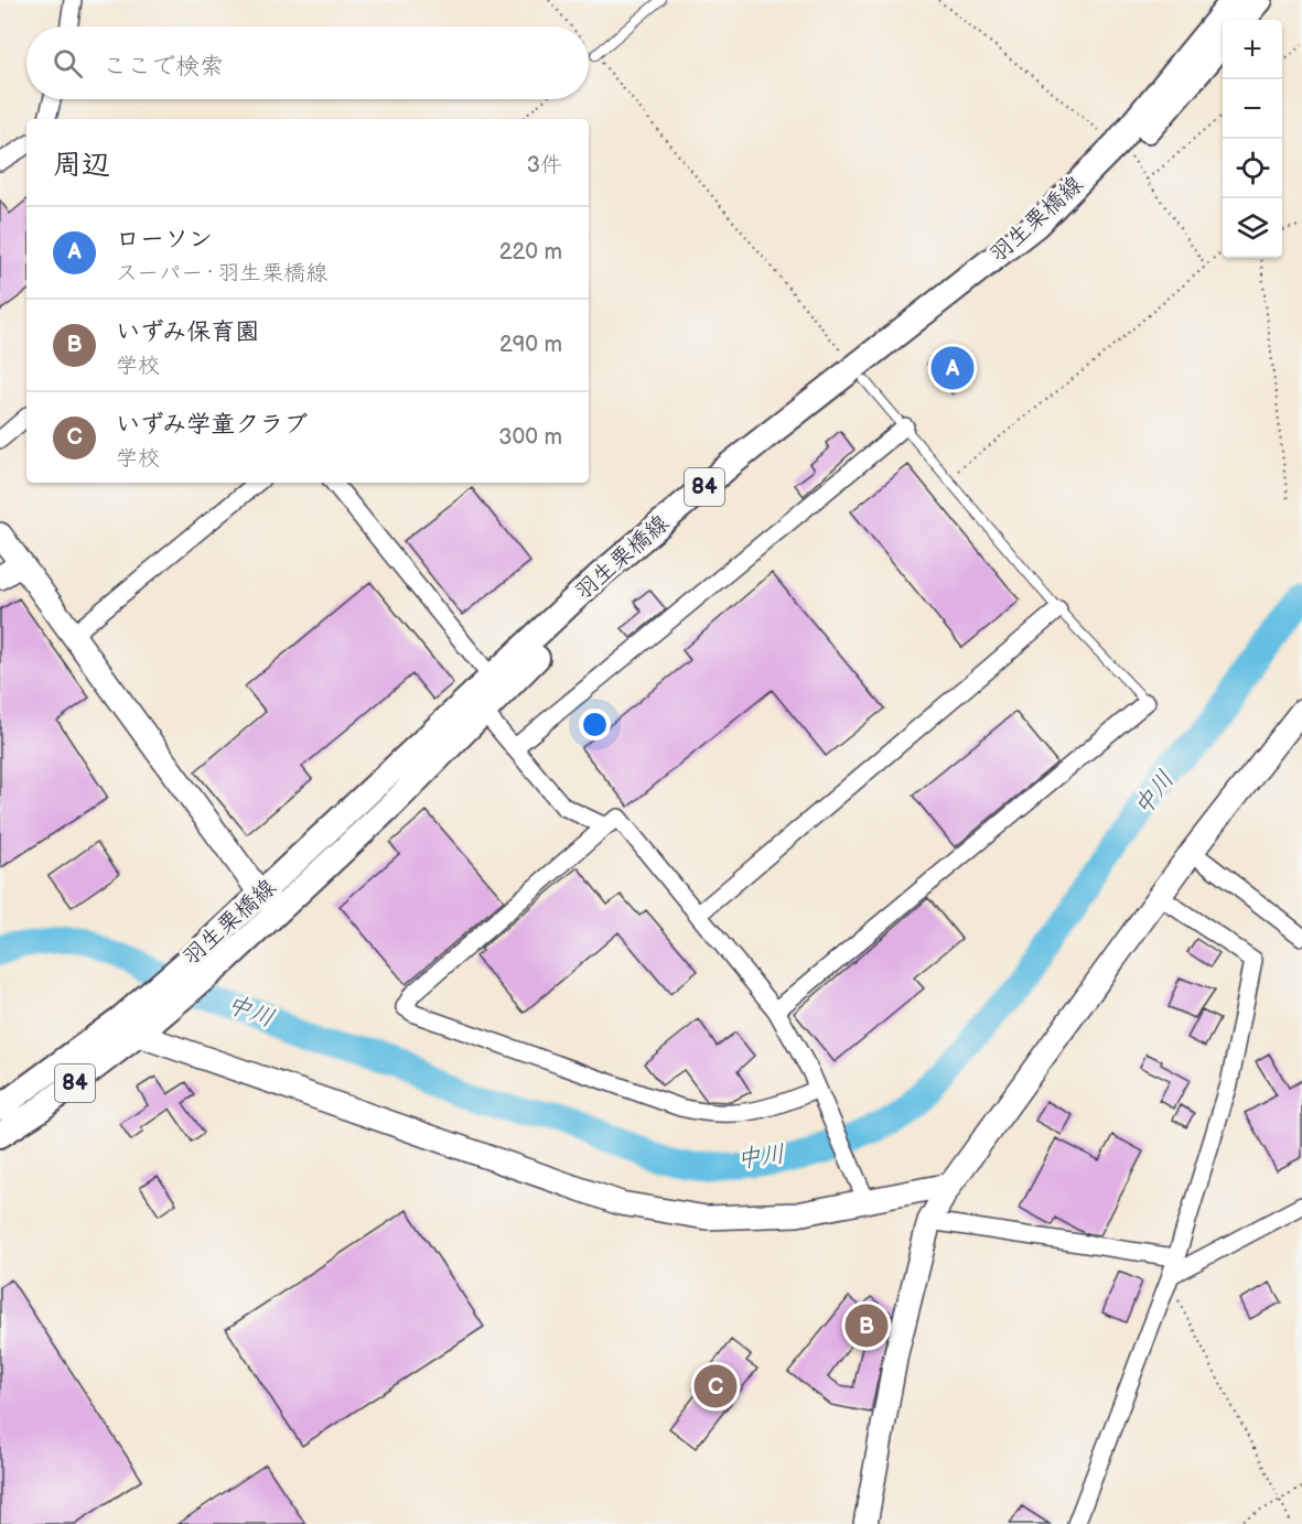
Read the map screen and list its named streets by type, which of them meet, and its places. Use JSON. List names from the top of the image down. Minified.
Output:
{"streets":{"main road":["羽生栗橋線","84"]},"water":["中川"],"page":{"map_buttons":["+","−"],"search":"ここで検索","heading":["周辺","3件"],"list":[{"mark":"A","name":"ローソン","note":"スーパー · 羽生栗橋線","value":"220 m"},{"mark":"B","name":"いずみ保育園","note":"学校","value":"290 m"},{"mark":"C","name":"いずみ学童クラブ","note":"学校","value":"300 m"}],"pins":["A","B","C"]}}
